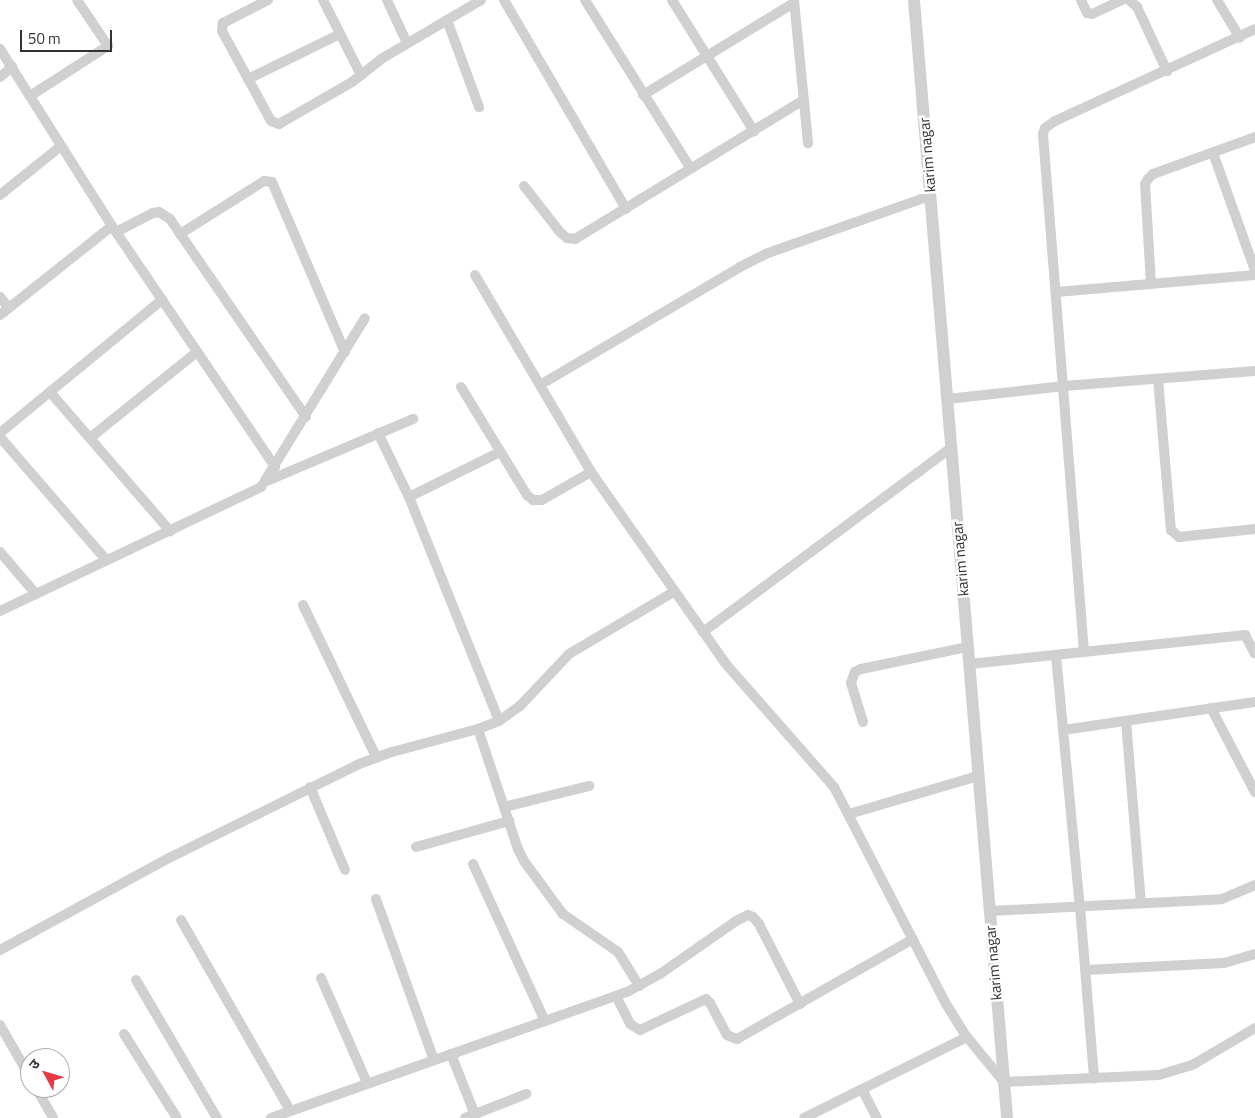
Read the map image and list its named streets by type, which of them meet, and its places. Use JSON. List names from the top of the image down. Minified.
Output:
{"streets":{"street":["karim nagar"]},"scale_bar":"50 m","north":"top left"}
